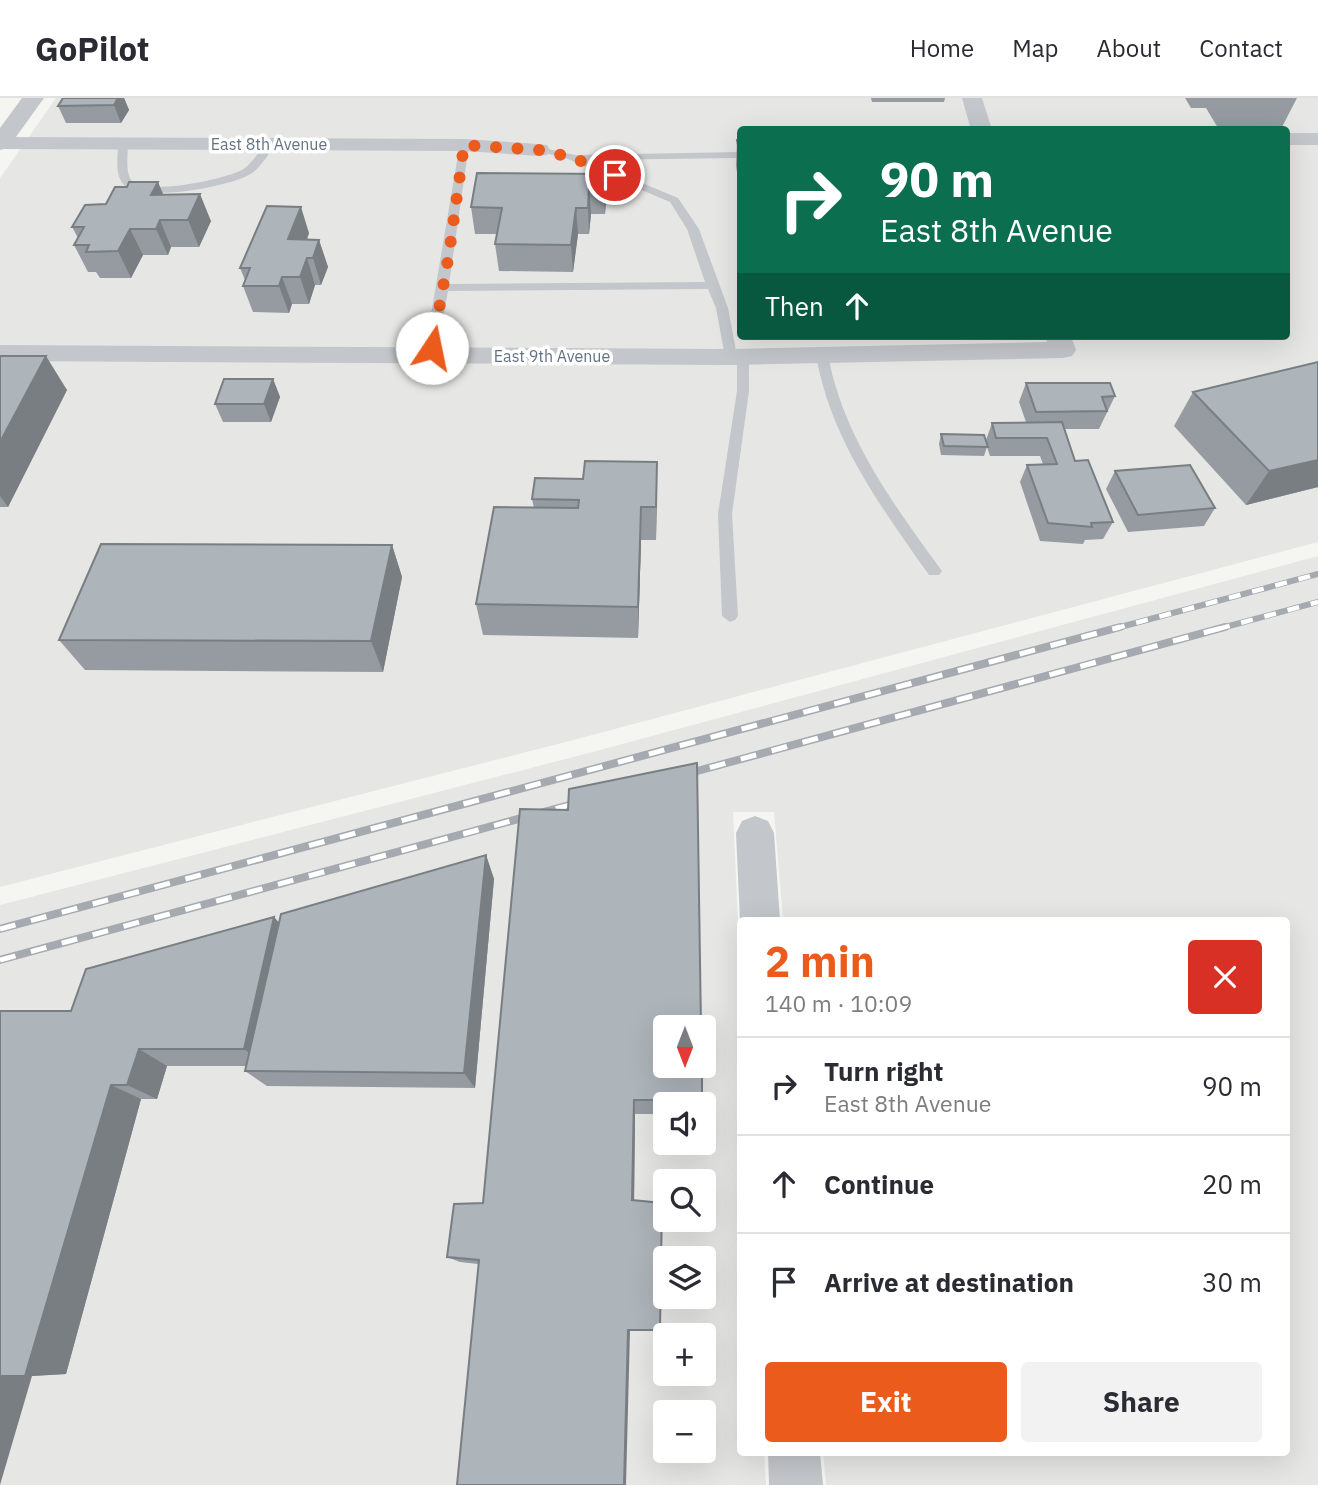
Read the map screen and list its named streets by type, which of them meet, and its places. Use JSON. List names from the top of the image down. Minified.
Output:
{"streets":{"street":["East 8th Avenue","East 9th Avenue"]},"north":"bottom","page":{"header":"GoPilot","nav":["Home","Map","About","Contact"],"turn":["90 m","East 8th Avenue"],"then":"Then","heading":["2 min","140 m · 10:09"],"map_buttons":["+","−"],"list":[{"name":"Turn right","note":"East 8th Avenue","value":"90 m"},{"name":"Continue","value":"20 m"},{"name":"Arrive at destination","value":"30 m"}],"buttons":["Exit","Share"]}}
